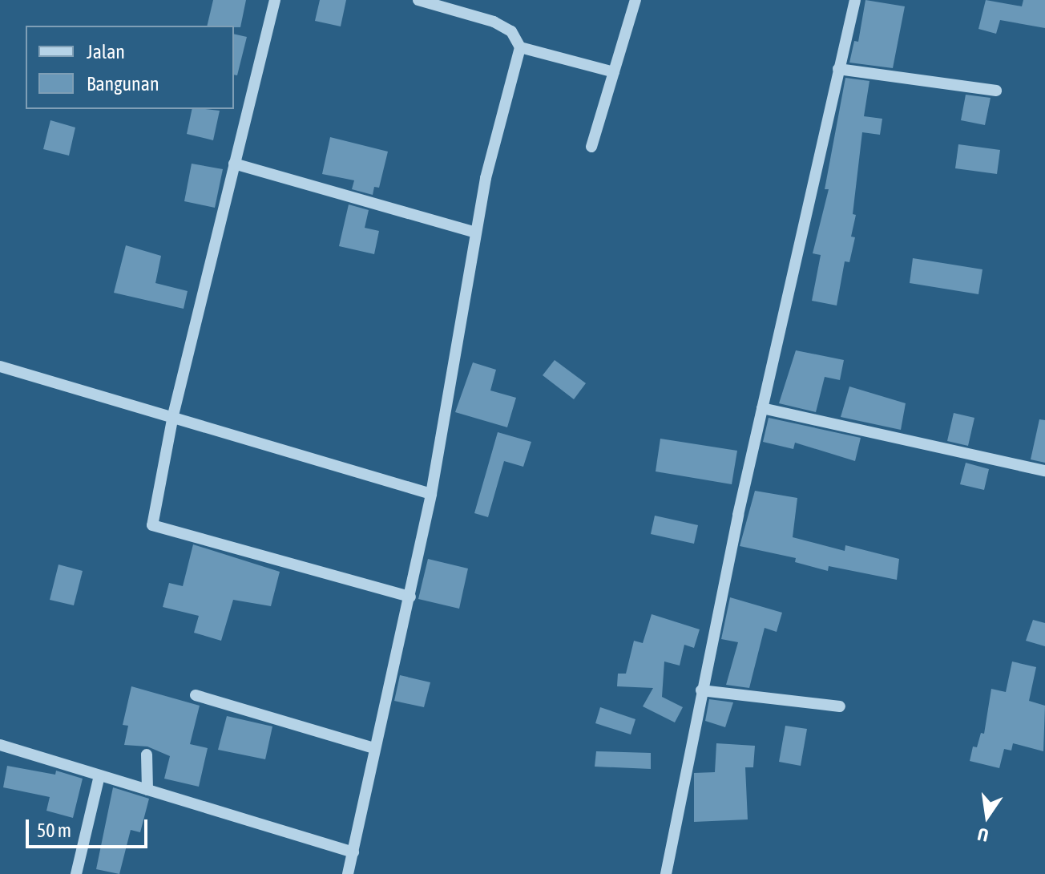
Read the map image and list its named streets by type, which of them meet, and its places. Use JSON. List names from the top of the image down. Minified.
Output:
{"legend":["Jalan","Bangunan"],"scale_bar":"50 m","north":"bottom"}
